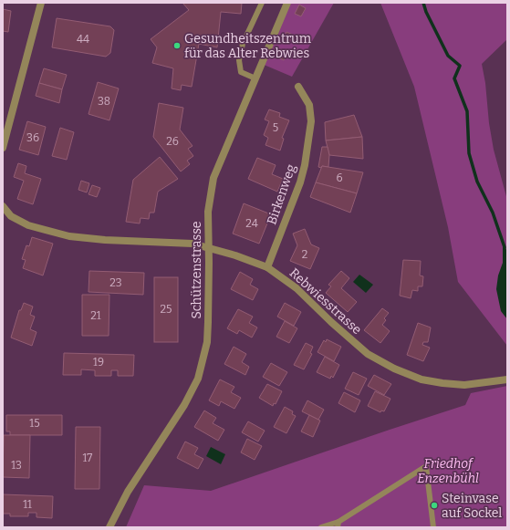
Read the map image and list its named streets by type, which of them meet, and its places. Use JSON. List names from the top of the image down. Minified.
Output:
{"streets":{"street":["Birkenweg","Schützenstrasse","Rebwiesstrasse"]},"crossings":[["Birkenweg","Rebwiesstrasse"],["Schützenstrasse","Rebwiesstrasse"]],"parks":["Friedhof Enzenbühl"],"places":["Gesundheitszentrum für das Alter Rebwies","Steinvase auf Sockel"],"house_numbers":["44","38","5","36","26","6","24","2","23","25","21","19","15","17","13","11"]}
